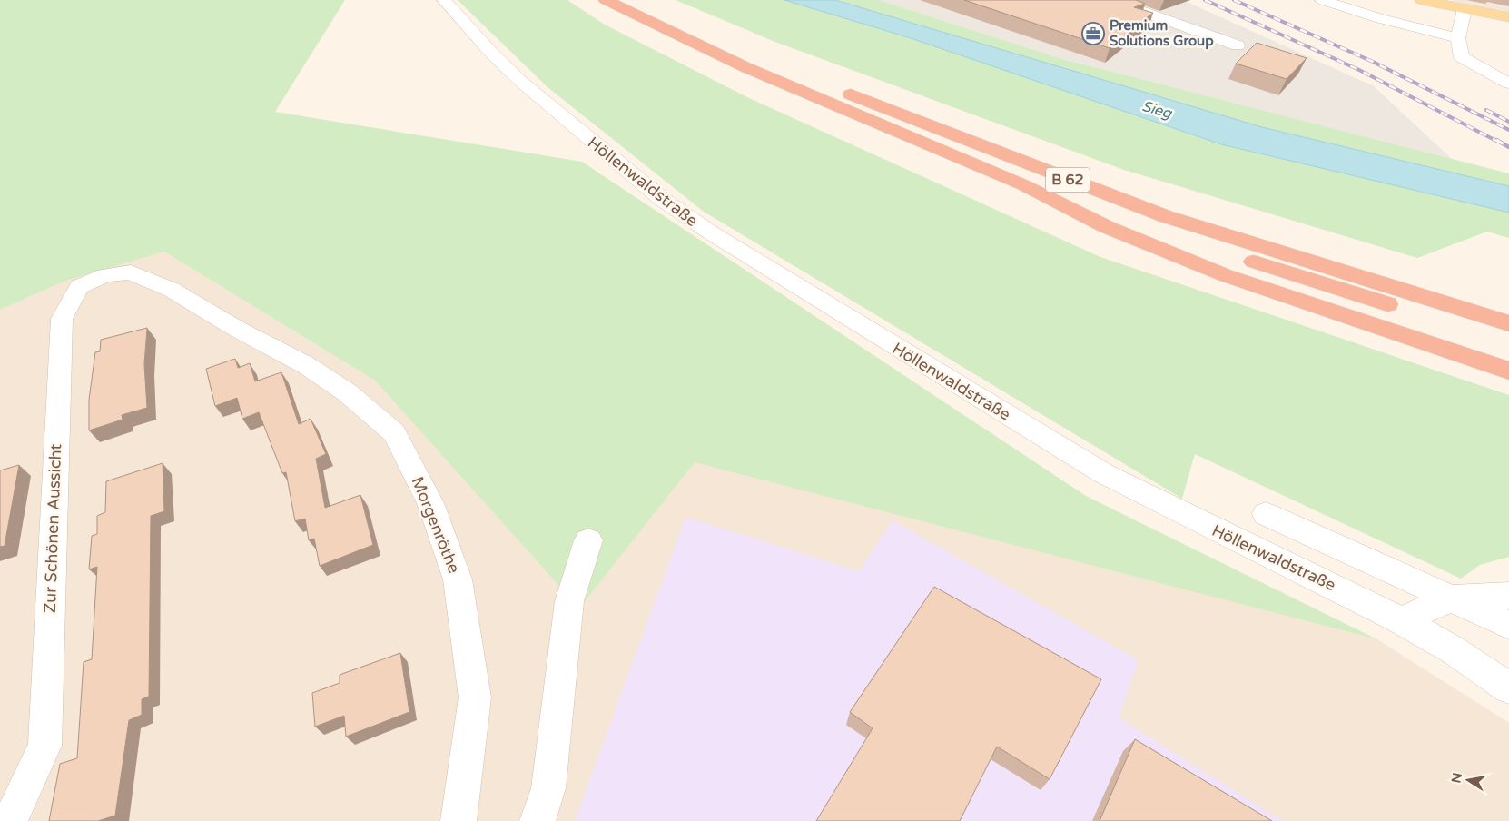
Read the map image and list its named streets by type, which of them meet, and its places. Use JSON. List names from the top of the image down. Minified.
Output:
{"streets":{"highway":["B 62"],"street":["Höllenwaldstraße","Morgenröthe","Zur Schönen Aussicht"]},"crossings":[["Morgenröthe","Zur Schönen Aussicht"]],"water":["Sieg"],"places":{"office":["Premium Solutions Group"]},"north":"left"}
